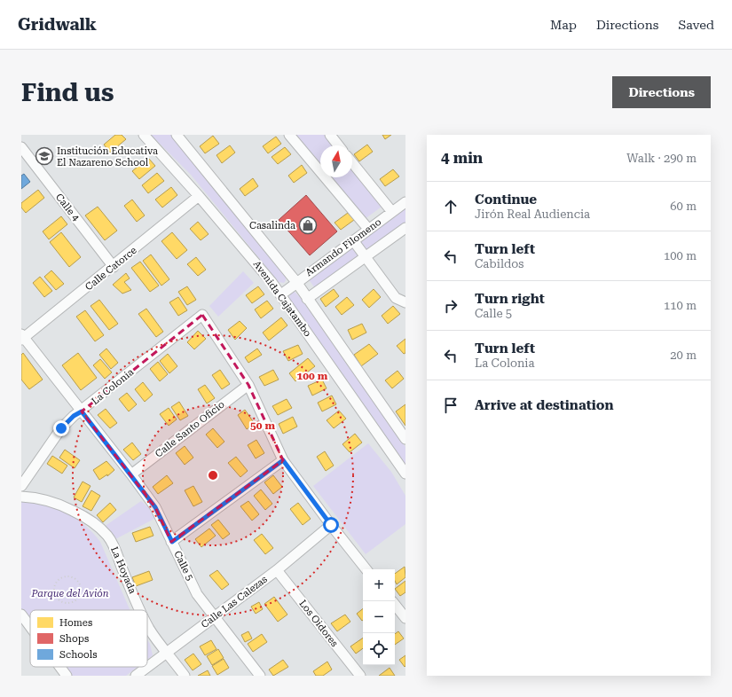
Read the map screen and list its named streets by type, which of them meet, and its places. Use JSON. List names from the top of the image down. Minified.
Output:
{"streets":{"street":["Calle 4","Armando Filomeno","Calle Catorce","Avenida Cajatambo","La Colonia","Calle Santo Oficio","Calle 5","La Hoyada","Calle Las Calezas","Los Oidores"]},"crossings":[["Calle 4","Calle Catorce"],["Armando Filomeno","Avenida Cajatambo"],["Calle Catorce","Avenida Cajatambo"],["Calle Catorce","Calle 5"],["La Colonia","Calle Santo Oficio"],["La Colonia","Calle 5"],["Calle Santo Oficio","Calle 5"],["Calle 5","Calle Las Calezas"],["La Hoyada","Calle Las Calezas"],["Calle Las Calezas","Los Oidores"]],"parks":["Parque del Avión"],"places":{"school or university":["Institución Educativa El Nazareno School"],"shop":["Casalinda"]},"legend":["Homes","Shops","Schools"],"north":"top","page":{"header":"Gridwalk","nav":["Map","Directions","Saved"],"buttons":"Directions","title":"Find us","heading":["4 min","Walk · 290 m"],"list":[["Continue","Jirón Real Audiencia","60 m"],["Turn left","Cabildos","100 m"],["Turn right","Calle 5","110 m"],["Turn left","La Colonia","20 m"],"Arrive at destination"],"map_buttons":["+","−"]},"rings":["100 m","50 m"]}
